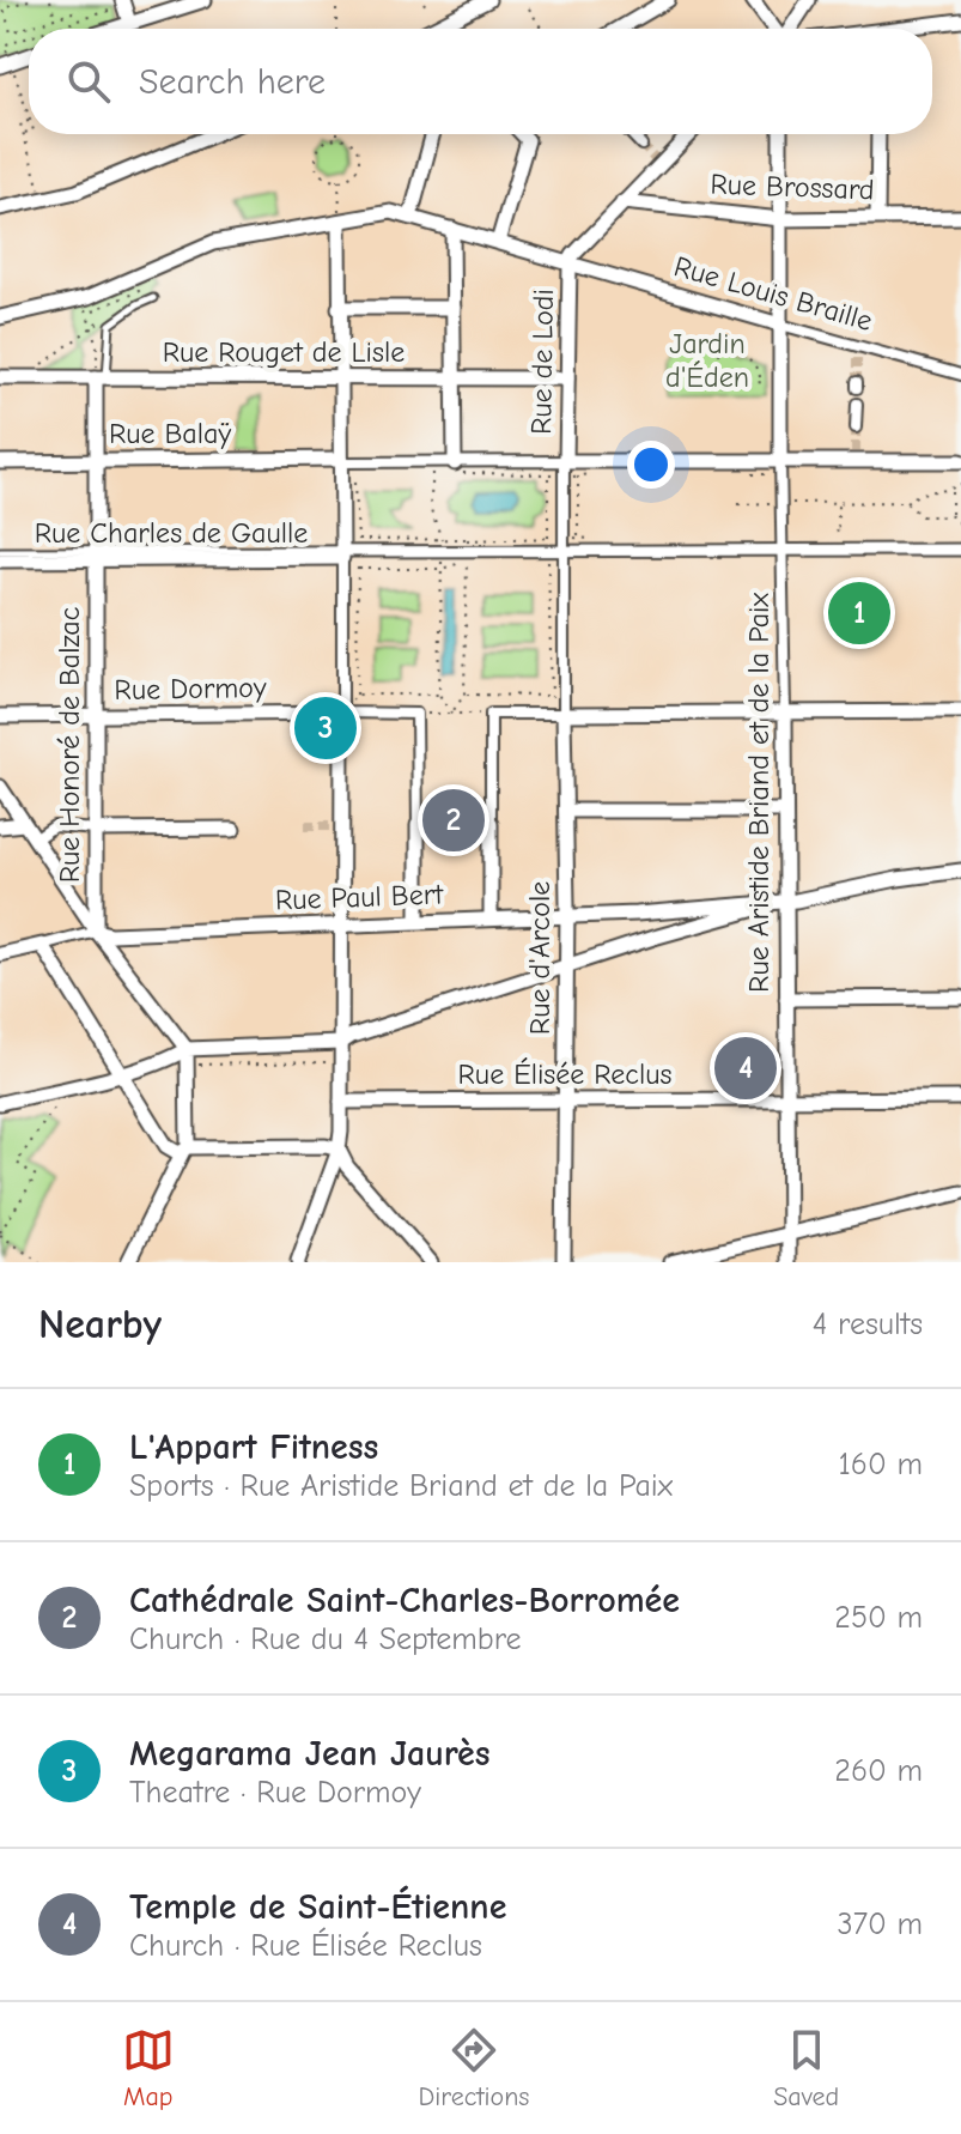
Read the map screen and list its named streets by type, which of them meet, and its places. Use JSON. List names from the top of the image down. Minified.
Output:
{"streets":{"street":["Rue Brossard","Rue Louis Braille","Rue Rouget de Lisle","Rue de Lodi","Rue Balaÿ","Rue Charles de Gaulle","Rue Dormoy","Rue Honoré de Balzac","Rue Aristide Briand et de la Paix","Rue Paul Bert","Rue d'Arcole","Rue Élisée Reclus"]},"crossings":[["Rue Louis Braille","Rue de Lodi"],["Rue Rouget de Lisle","Rue de Lodi"],["Rue Rouget de Lisle","Rue Honoré de Balzac"],["Rue Balaÿ","Rue Honoré de Balzac"],["Rue Charles de Gaulle","Rue Honoré de Balzac"],["Rue Dormoy","Rue Honoré de Balzac"],["Rue Honoré de Balzac","Rue Paul Bert"],["Rue Aristide Briand et de la Paix","Rue Paul Bert"],["Rue Aristide Briand et de la Paix","Rue Élisée Reclus"],["Rue Paul Bert","Rue d'Arcole"],["Rue d'Arcole","Rue Élisée Reclus"]],"parks":["Jardin d'Éden"],"page":{"search":"Search here","pins":["1","3","2","4"],"heading":["Nearby","4 results"],"list":[{"mark":"1","name":"L'Appart Fitness","note":"Sports · Rue Aristide Briand et de la Paix","value":"160 m"},{"mark":"2","name":"Cathédrale Saint-Charles-Borromée","note":"Church · Rue du 4 Septembre","value":"250 m"},{"mark":"3","name":"Megarama Jean Jaurès","note":"Theatre · Rue Dormoy","value":"260 m"},{"mark":"4","name":"Temple de Saint-Étienne","note":"Church · Rue Élisée Reclus","value":"370 m"}],"nav":["Map","Directions","Saved"]}}
